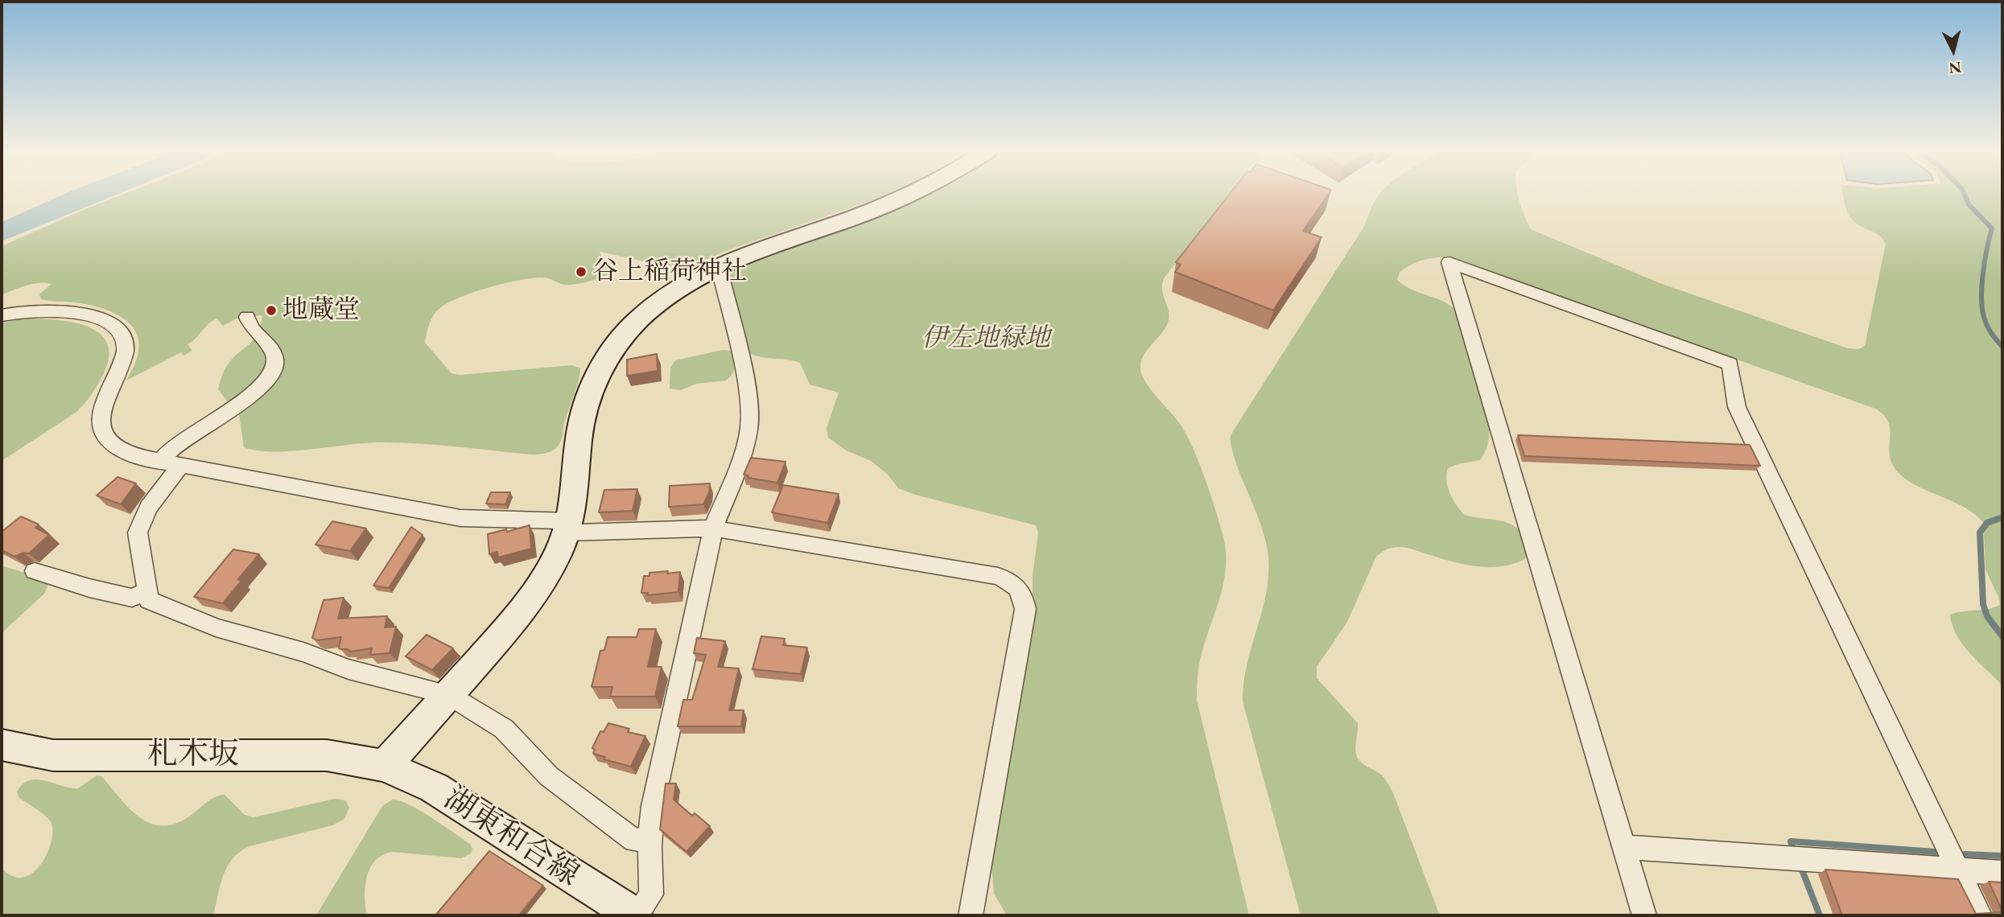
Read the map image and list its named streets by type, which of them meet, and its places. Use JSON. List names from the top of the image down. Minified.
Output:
{"streets":{"street":["札木坂","湖東和合線"]},"crossings":[["札木坂","湖東和合線"]],"parks":["伊左地緑地"],"places":["谷上稲荷神社","地蔵堂"],"north":"bottom"}
